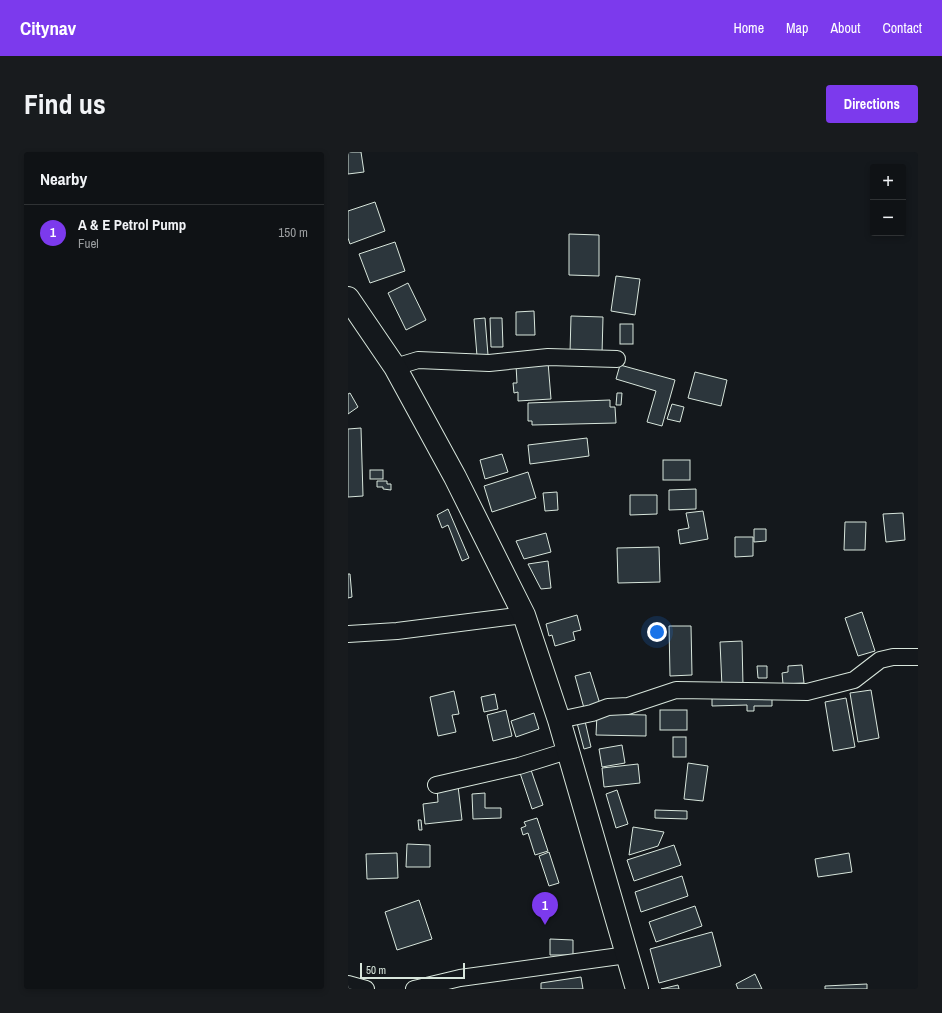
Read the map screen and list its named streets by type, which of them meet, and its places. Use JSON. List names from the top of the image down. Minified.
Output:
{"scale_bar":"50 m","page":{"header":"Citynav","nav":["Home","Map","About","Contact"],"title":"Find us","buttons":"Directions","heading":"Nearby","map_buttons":["+","−"],"list":[{"mark":"1","name":"A & E Petrol Pump","note":"Fuel","value":"150 m"}],"pins":"1","scale":"50 m"}}
